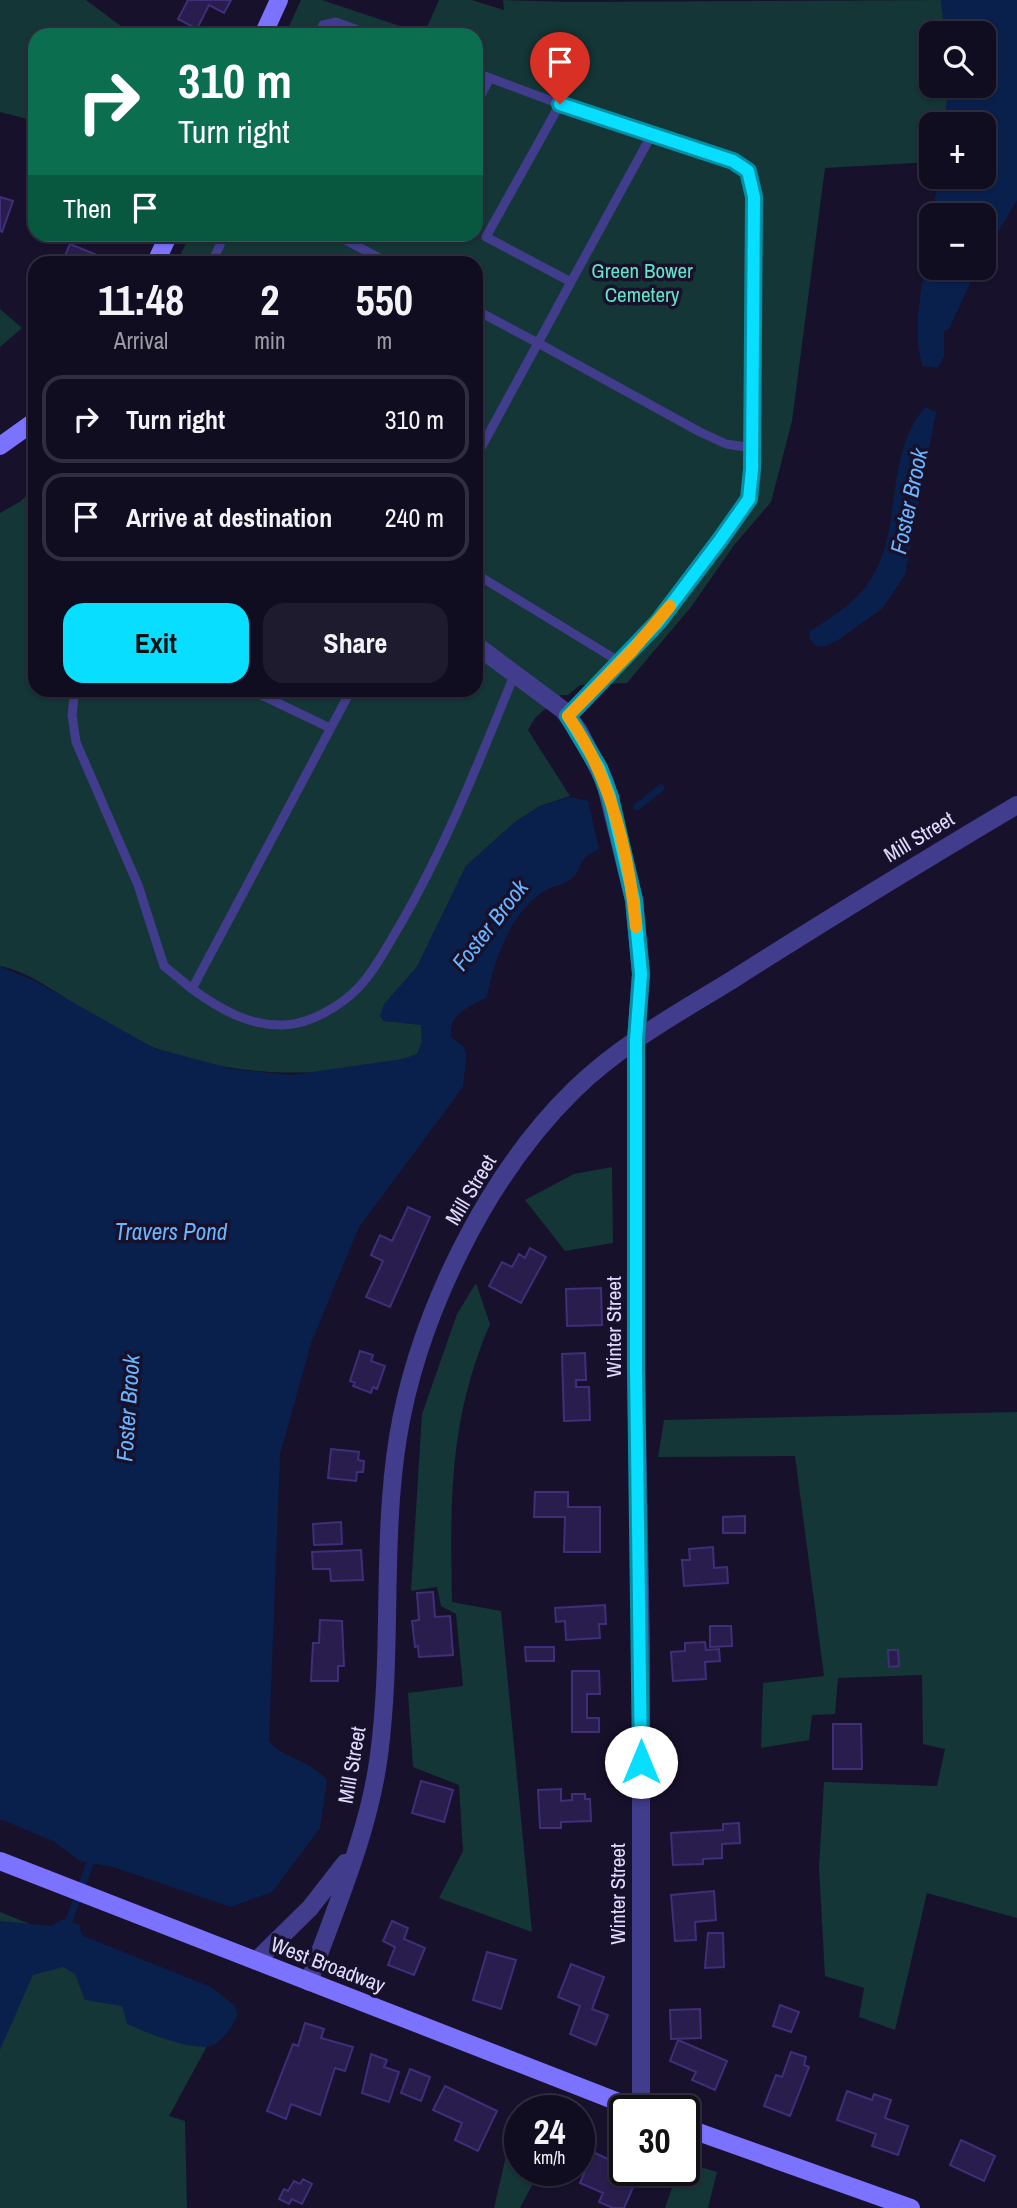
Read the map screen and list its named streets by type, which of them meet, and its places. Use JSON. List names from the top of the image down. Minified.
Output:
{"streets":{"main road":["West Broadway"],"street":["Mill Street","Winter Street"]},"crossings":[["Mill Street","Winter Street"],["Mill Street","West Broadway"]],"water":["Foster Brook","Travers Pond"],"parks":["Green Bower Cemetery"],"page":{"map_buttons":["+","−"],"turn":["310 m","Turn right"],"then":"Then","eta":["11:48","Arrival","2","min","550","m"],"list":[{"name":"Turn right","value":"310 m"},{"name":"Arrive at destination","value":"240 m"}],"buttons":["Exit","Share"],"speed":"24 km/h","limit":"30"}}
